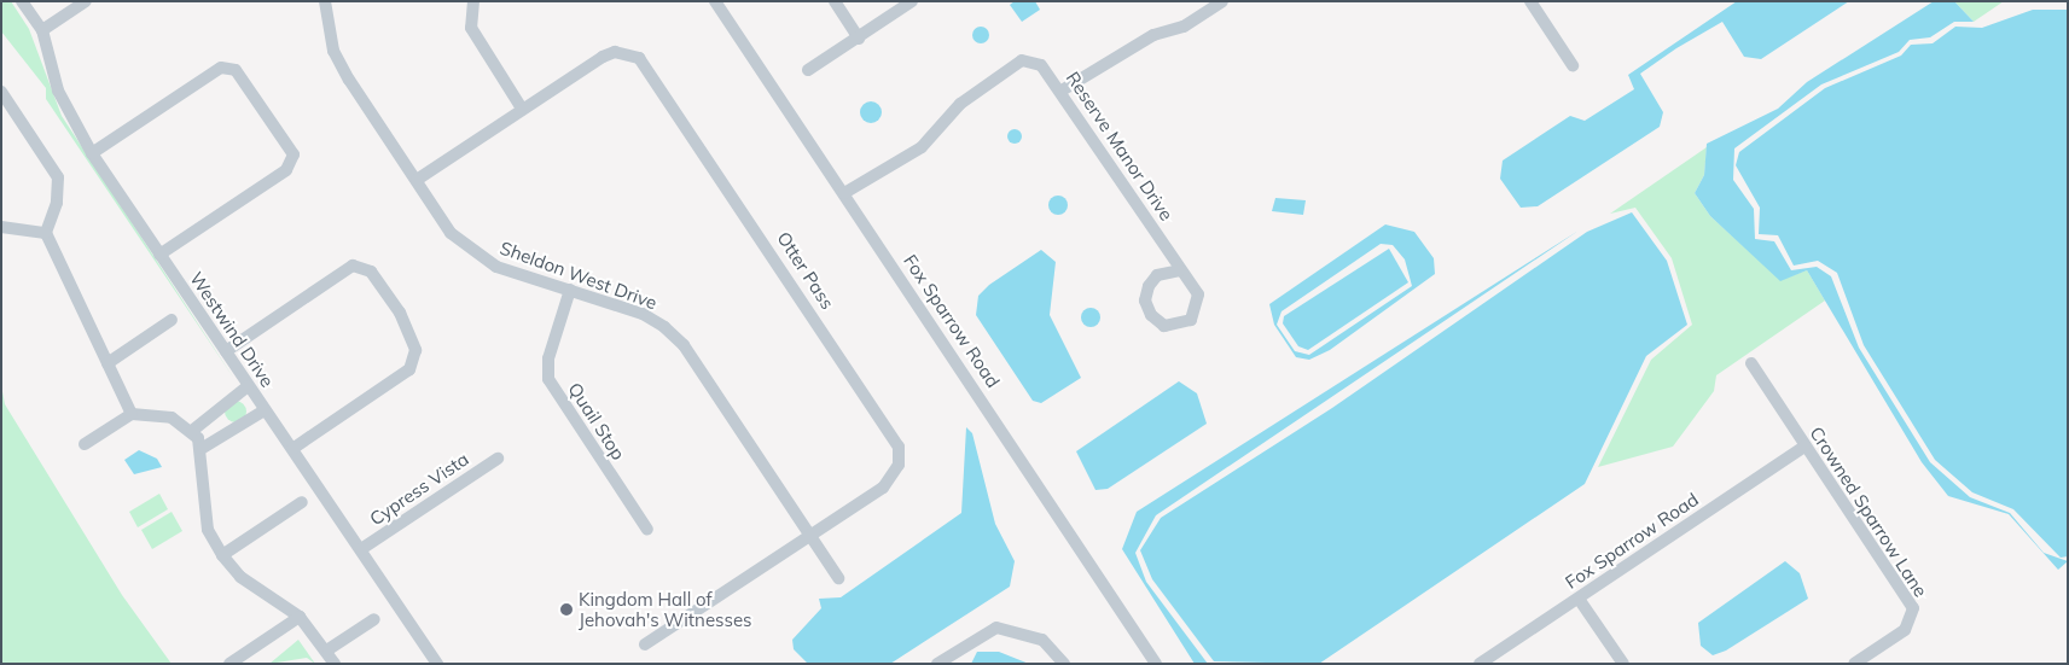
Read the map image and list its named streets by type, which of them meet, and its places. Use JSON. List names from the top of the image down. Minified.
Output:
{"streets":{"street":["Reserve Manor Drive","Otter Pass","Sheldon West Drive","Fox Sparrow Road","Westwind Drive","Quail Stop","Cypress Vista","Crowned Sparrow Lane"]},"crossings":[["Reserve Manor Drive","Fox Sparrow Road"],["Otter Pass","Sheldon West Drive"],["Sheldon West Drive","Quail Stop"],["Fox Sparrow Road","Crowned Sparrow Lane"],["Westwind Drive","Cypress Vista"]],"places":["Kingdom Hall of Jehovah's Witnesses"]}
